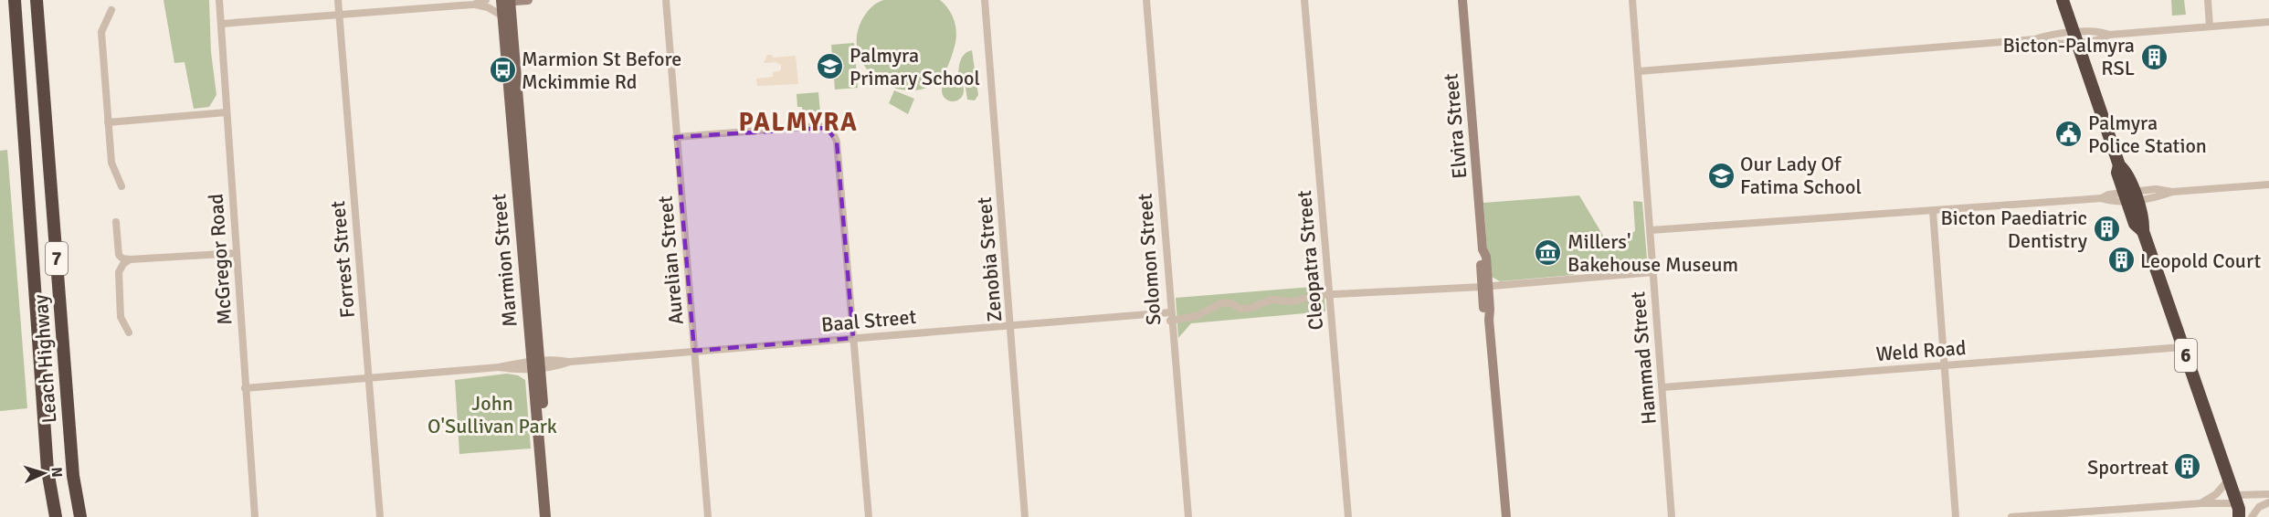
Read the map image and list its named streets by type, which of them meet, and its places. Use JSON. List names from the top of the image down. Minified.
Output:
{"streets":{"highway":["7","6","Leach Highway"],"main road":["Marmion Street"],"street":["Elvira Street","McGregor Road","Forrest Street","Zenobia Street","Solomon Street","Aurelian Street","Cleopatra Street","Baal Street","Weld Road","Hammad Street"]},"crossings":[["McGregor Road","Baal Street"],["Forrest Street","Baal Street"],["Zenobia Street","Baal Street"],["Solomon Street","Baal Street"],["Marmion Street","Baal Street"],["Aurelian Street","Baal Street"],["Weld Road","6"],["Weld Road","Hammad Street"]],"districts":["PALMYRA"],"parks":["John O'Sullivan Park"],"places":{"building":["Bicton-Palmyra RSL","Bicton Paediatric Dentistry","Leopold Court","Sportreat"],"school or university":["Palmyra Primary School","Our Lady Of Fatima School"],"bus stop":["Marmion St Before Mckimmie Rd"],"public building":["Palmyra Police Station"],"museum":["Millers' Bakehouse Museum"]},"north":"right"}
